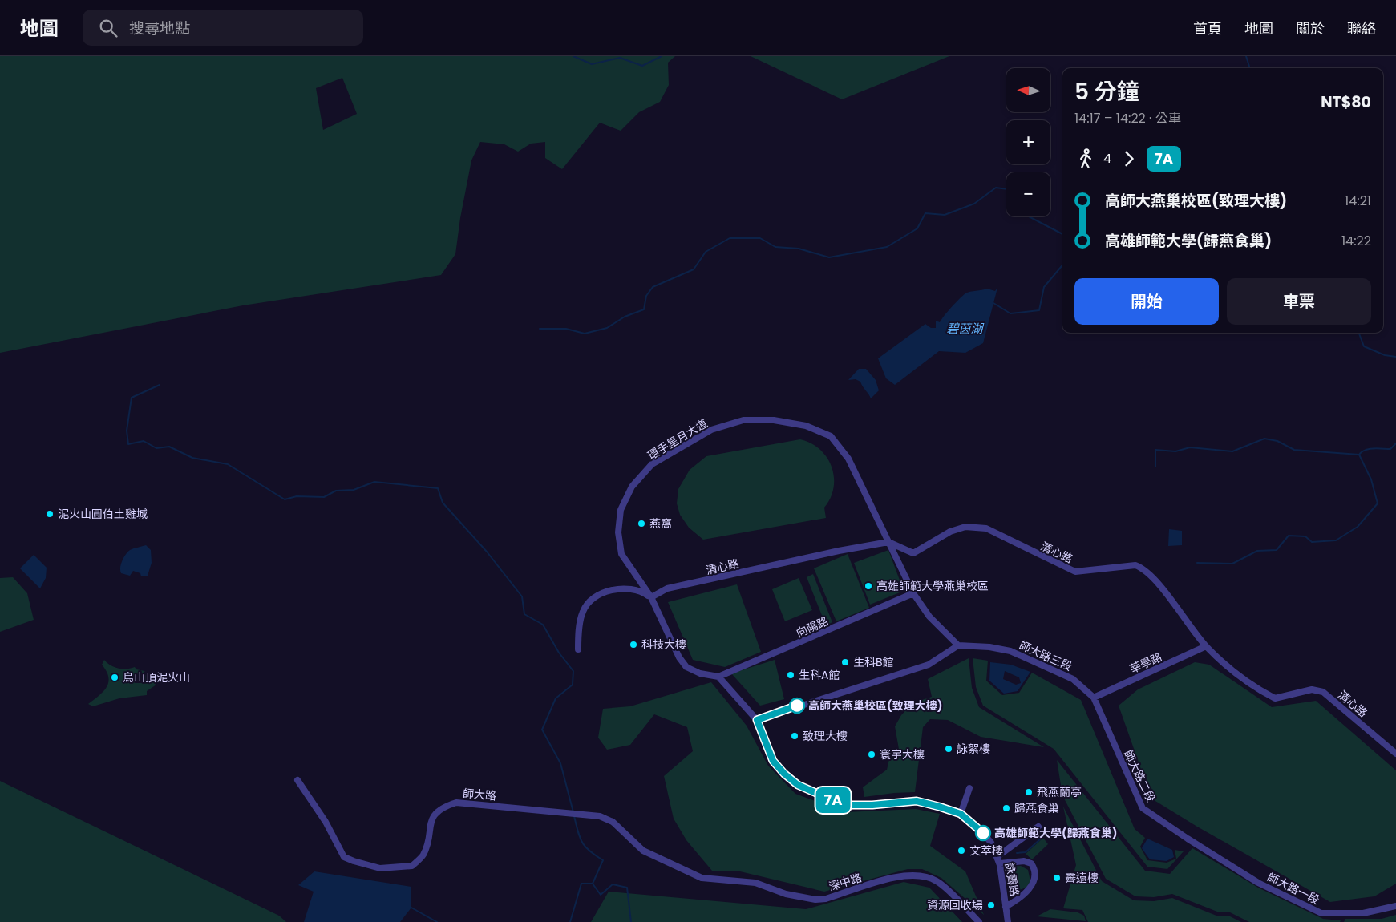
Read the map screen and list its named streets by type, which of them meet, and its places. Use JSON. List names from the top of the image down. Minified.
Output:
{"streets":{"street":["環手星月大道","清心路","向陽路","師大路三段","莘學路","師大路二段","師大路","詠霽路","深中路","師大路一段"]},"crossings":[["環手星月大道","清心路"],["環手星月大道","向陽路"],["環手星月大道","師大路三段"],["清心路","莘學路"],["師大路三段","莘學路"],["師大路三段","師大路二段"],["莘學路","師大路二段"],["師大路二段","師大路一段"],["師大路","深中路"]],"water":["碧茵湖"],"places":["泥火山圓伯土雞城","燕窩","高雄師範大學燕巢校區","科技大樓","生科B館","生科A館","烏山頂泥火山","高師大燕巢校區(致理大樓)","致理大樓","詠絮樓","寰宇大樓","飛燕蘭亭","歸燕食巢","高雄師範大學(歸燕食巢)","文萃樓","霽遠樓","資源回收場"],"lines":["bus line 7A"],"north":"left","page":{"header":"地圖","search":"搜尋地點","nav":["首頁","地圖","關於","聯絡"],"on_map":"7A","map_buttons":["+","−"],"heading":["5 分鐘","14:17 – 14:22 · 公車","NT$80"],"legs":["4","7A"],"list":[{"name":"高師大燕巢校區(致理大樓)","value":"14:21"},{"name":"高雄師範大學(歸燕食巢)","value":"14:22"}],"buttons":["開始","車票"]}}
